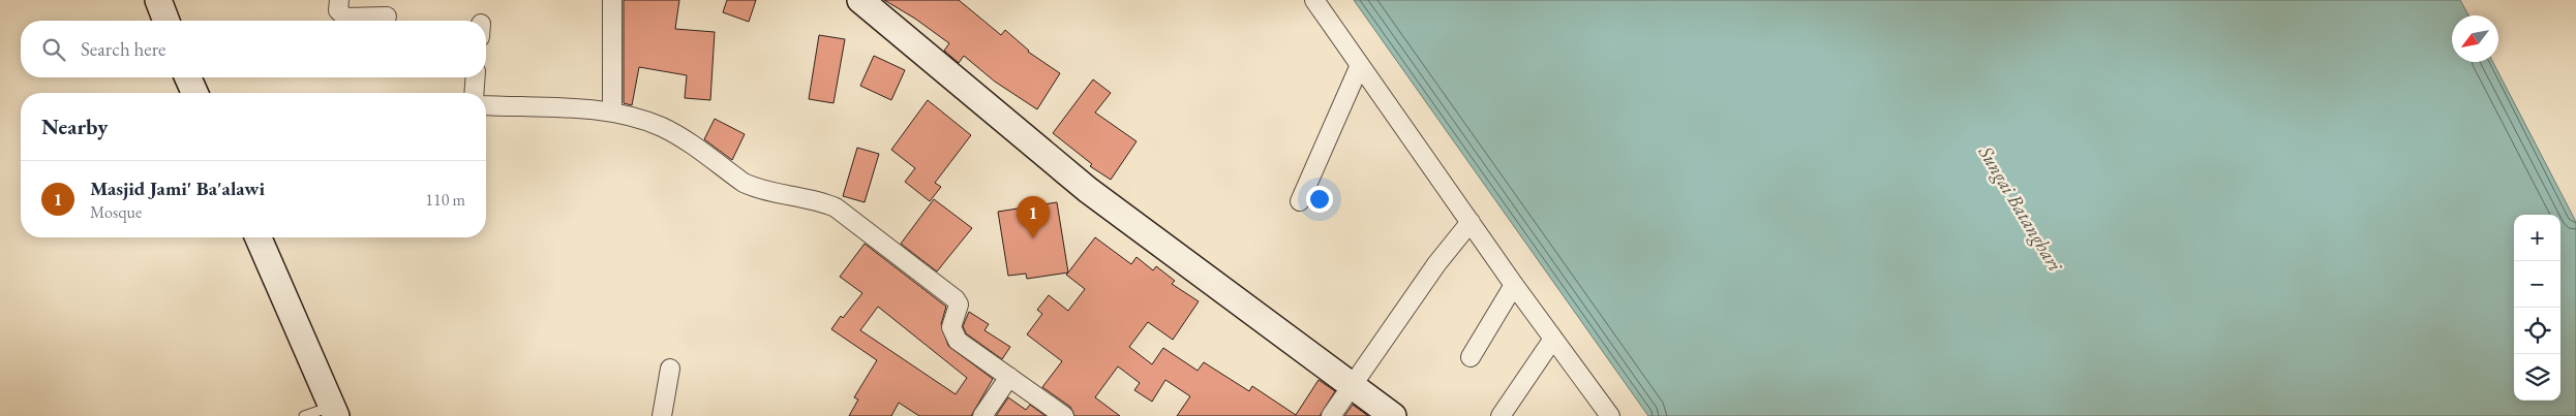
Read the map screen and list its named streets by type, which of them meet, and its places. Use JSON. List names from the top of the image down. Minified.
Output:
{"water":["Sungai Batanghari"],"north":"bottom left","page":{"search":"Search here","heading":"Nearby","list":[{"mark":"1","name":"Masjid Jami' Ba'alawi","note":"Mosque","value":"110 m"}],"pins":"1","map_buttons":["+","−"]}}
